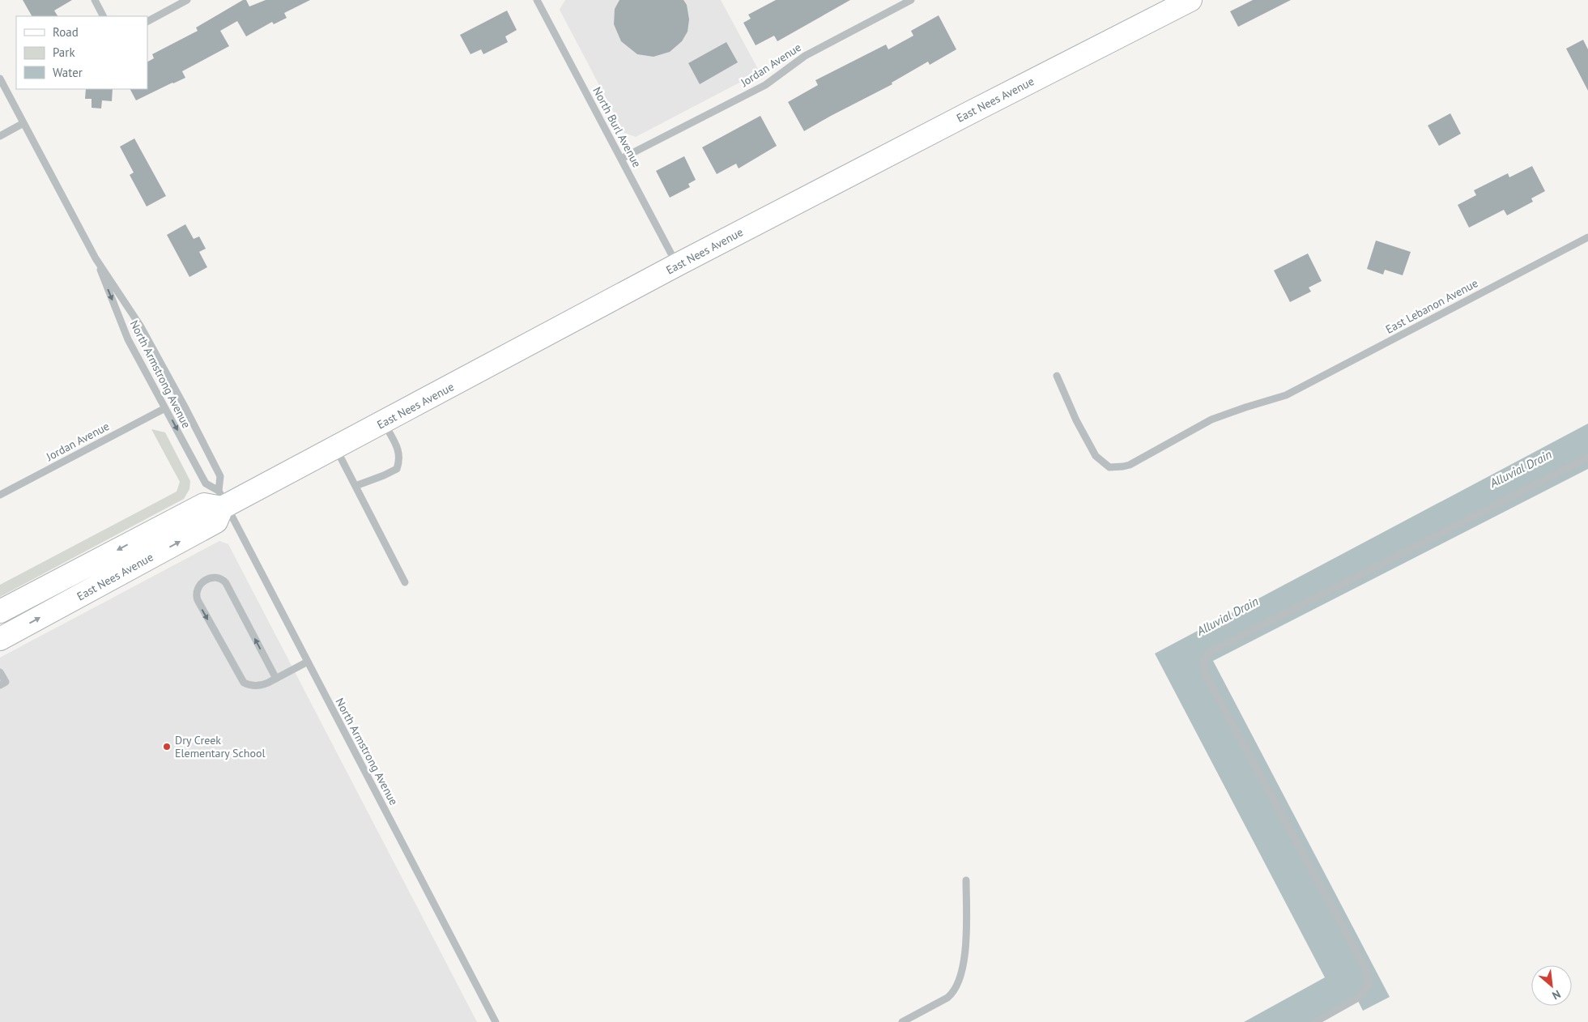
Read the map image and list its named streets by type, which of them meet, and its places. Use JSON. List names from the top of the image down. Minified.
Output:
{"streets":{"main road":["East Nees Avenue"],"street":["Jordan Avenue","North Burl Avenue","East Lebanon Avenue","North Armstrong Avenue"]},"crossings":[["Jordan Avenue","North Burl Avenue"],["Jordan Avenue","North Armstrong Avenue"],["East Nees Avenue","North Burl Avenue"],["East Nees Avenue","North Armstrong Avenue"]],"water":["Alluvial Drain"],"places":["Dry Creek Elementary School"],"legend":["Road","Park","Water"],"north":"bottom right"}
